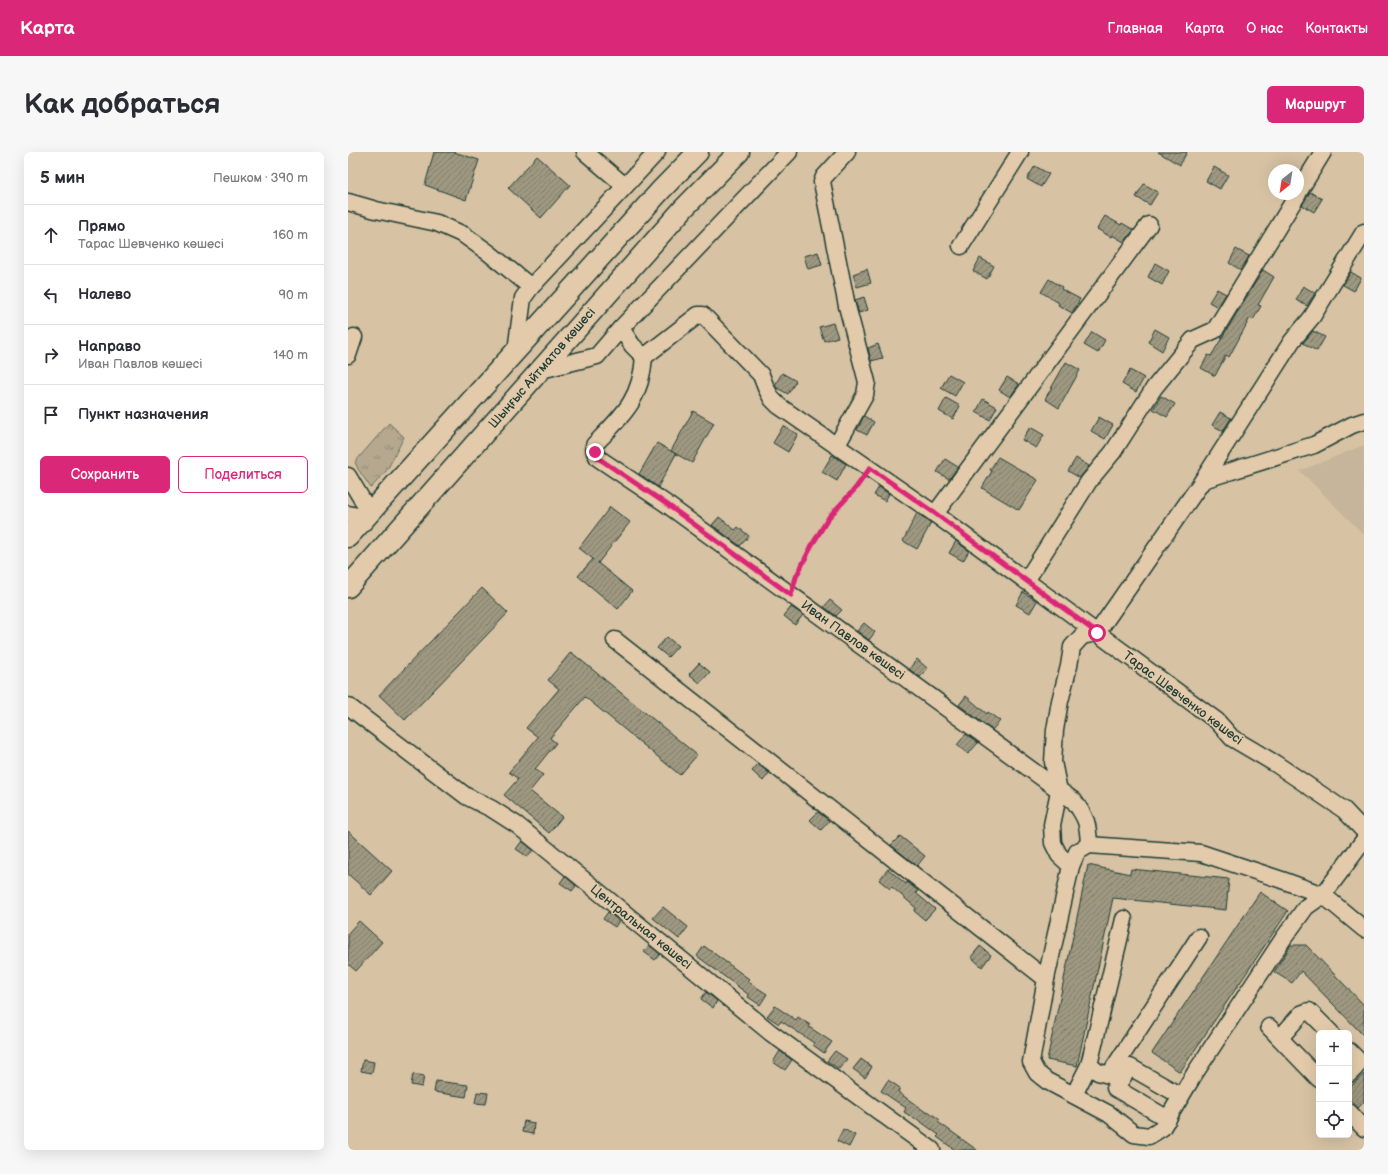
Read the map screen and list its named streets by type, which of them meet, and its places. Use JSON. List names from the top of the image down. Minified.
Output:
{"streets":{"main road":["Шыңғыс Айтматов көшесі"],"street":["Иван Павлов көшесі","Тарас Шевченко көшесі","Центральная көшесі"]},"crossings":[["Иван Павлов көшесі","Тарас Шевченко көшесі"]],"north":"bottom left","page":{"header":"Карта","nav":["Главная","Карта","О нас","Контакты"],"buttons":["Маршрут",["Сохранить","Поделиться"]],"title":"Как добраться","heading":["5 мин","Пешком · 390 m"],"list":[["Прямо","Тарас Шевченко көшесі","160 m"],["Налево","90 m"],["Направо","Иван Павлов көшесі","140 m"],"Пункт назначения"],"map_buttons":["+","−"]}}
